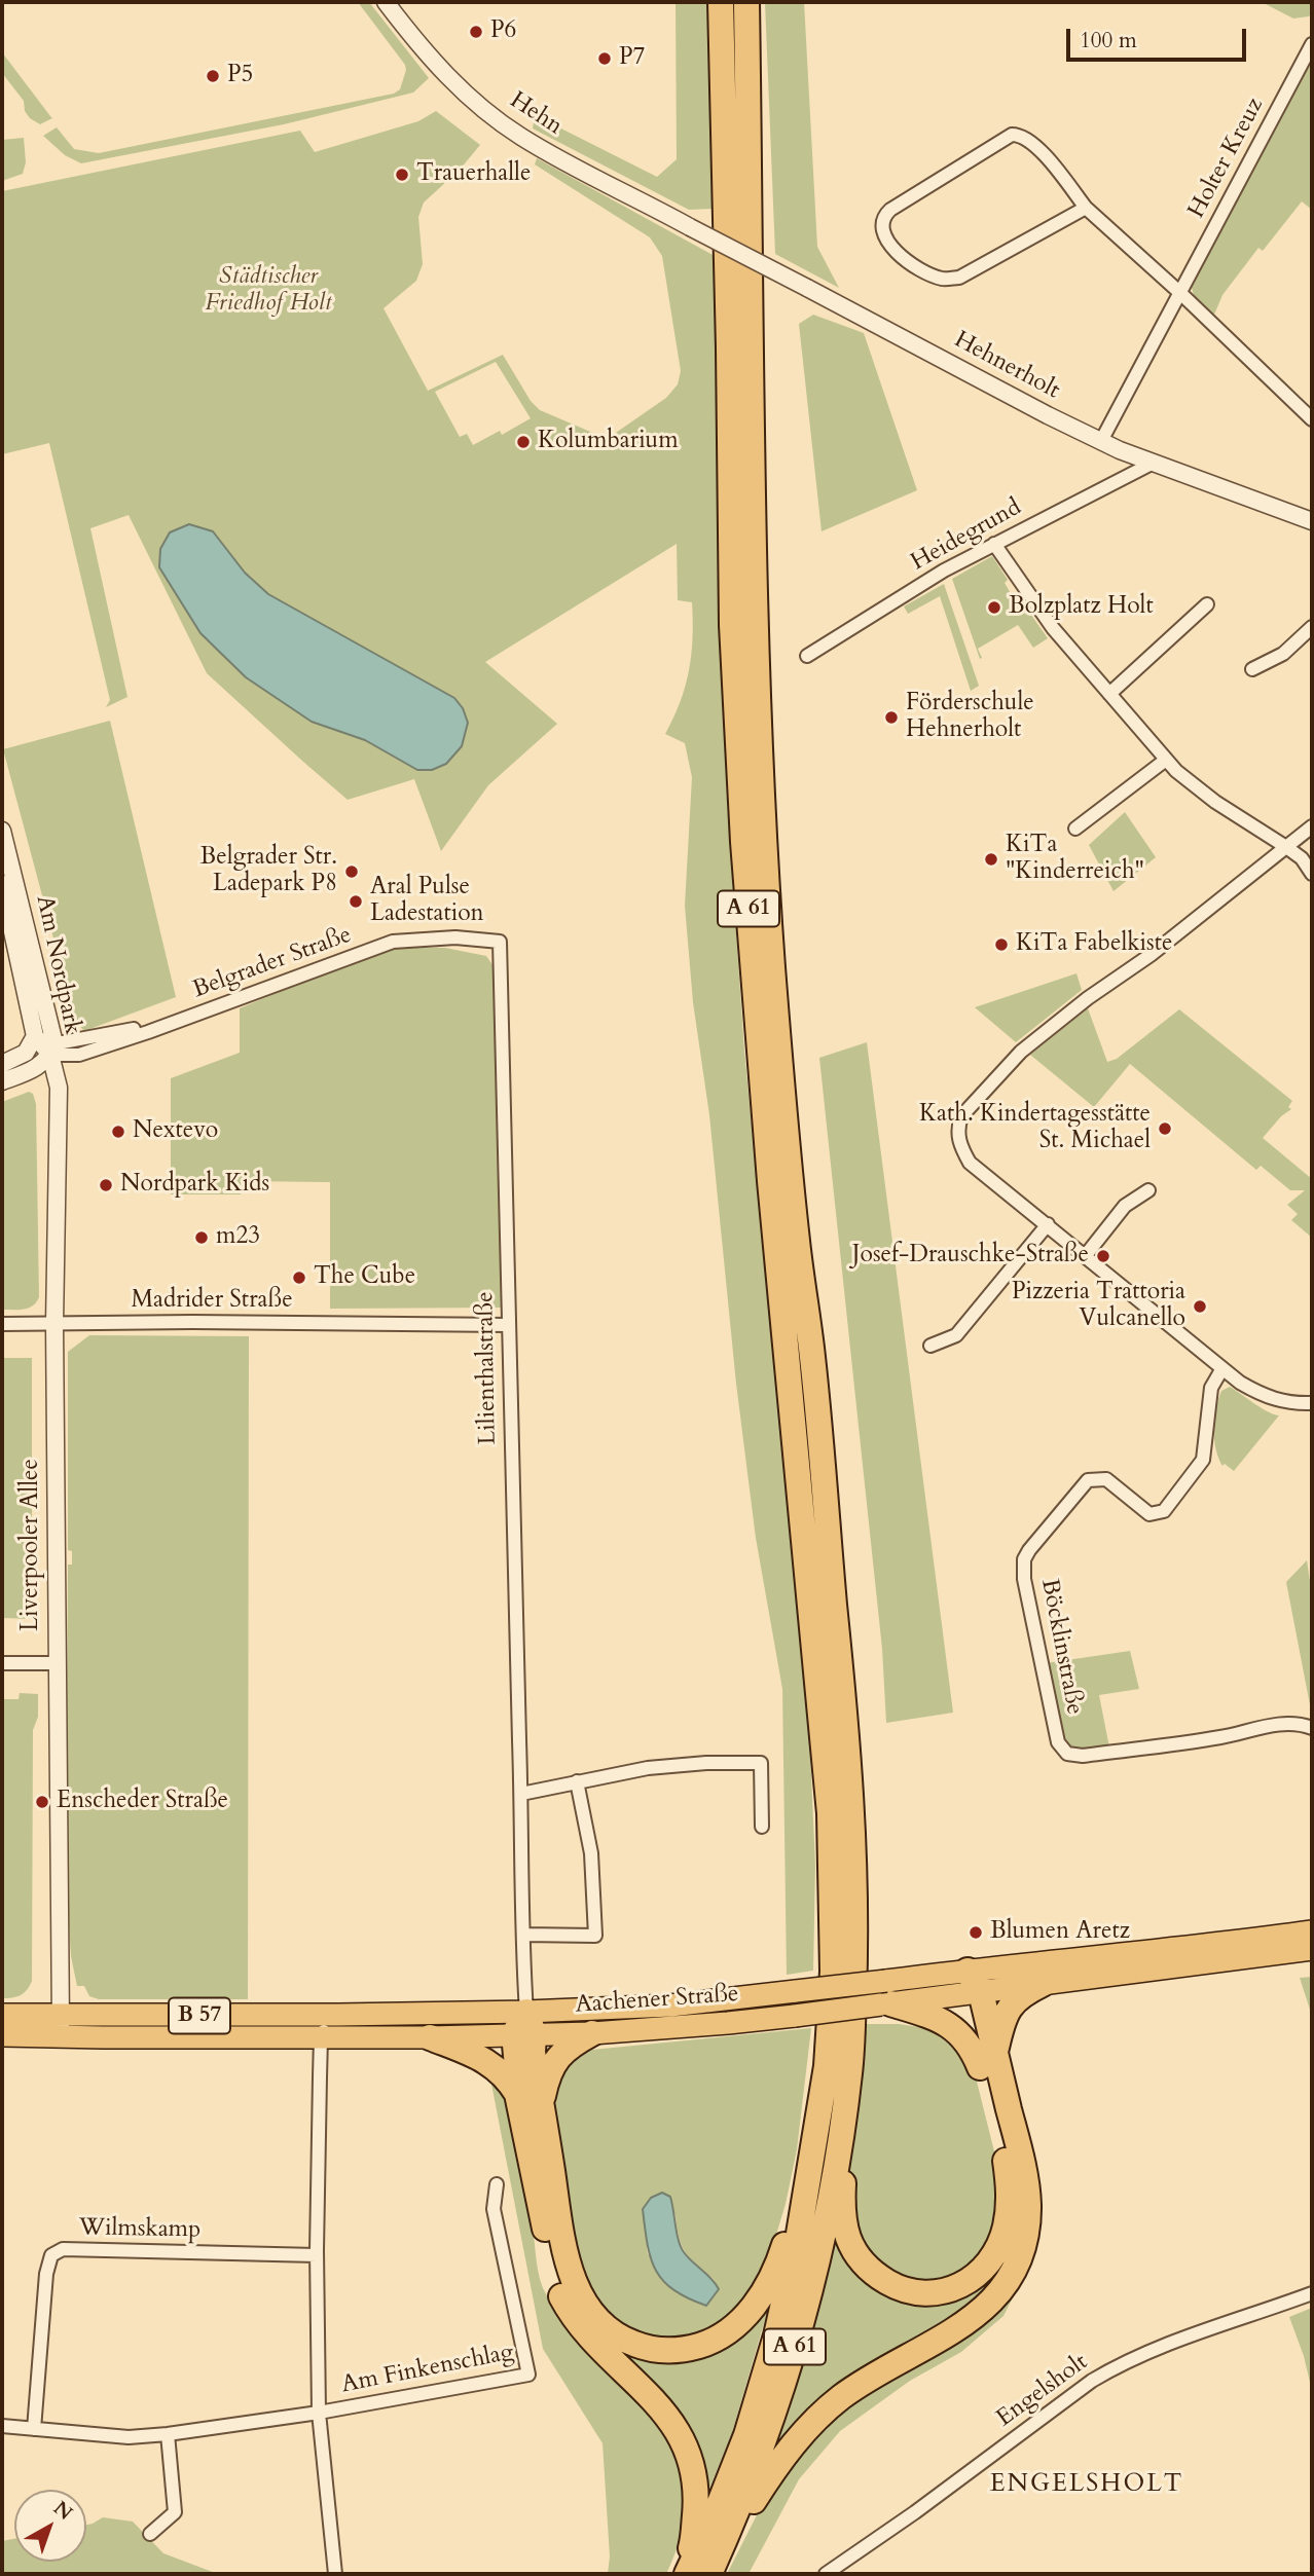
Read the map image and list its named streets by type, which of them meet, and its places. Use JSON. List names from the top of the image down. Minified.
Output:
{"streets":{"highway":["A 61"],"main road":["Aachener Straße","B 57"],"street":["Hehn","Holter Kreuz","Hehnerholt","Heidegrund","Belgrader Straße","Am Nordpark","Madrider Straße","Lilienthalstraße","Liverpooler Allee","Böcklinstraße","Wilmskamp","Am Finkenschlag","Engelsholt"]},"crossings":[["Hehn","Hehnerholt"],["Holter Kreuz","Hehnerholt"],["Hehnerholt","Heidegrund"],["Belgrader Straße","Am Nordpark"],["Belgrader Straße","Lilienthalstraße"],["Belgrader Straße","Liverpooler Allee"],["Am Nordpark","Liverpooler Allee"],["Madrider Straße","Lilienthalstraße"],["Madrider Straße","Liverpooler Allee"],["Lilienthalstraße","Aachener Straße"],["Liverpooler Allee","Aachener Straße"],["Aachener Straße","Am Finkenschlag"],["Wilmskamp","Am Finkenschlag"]],"districts":["ENGELSHOLT"],"parks":["Städtischer Friedhof Holt"],"places":["P6","P7","P5","Trauerhalle","Kolumbarium","Bolzplatz Holt","Förderschule Hehnerholt","KiTa \"Kinderreich\"","Belgrader Str. Ladepark P8","Aral Pulse Ladestation","KiTa Fabelkiste","Kath. Kindertagesstätte St. Michael","Nextevo","Nordpark Kids","m23","Josef-Drauschke-Straße","The Cube","Pizzeria Trattoria Vulcanello","Enscheder Straße","Blumen Aretz"],"scale_bar":"100 m","north":"top right"}
